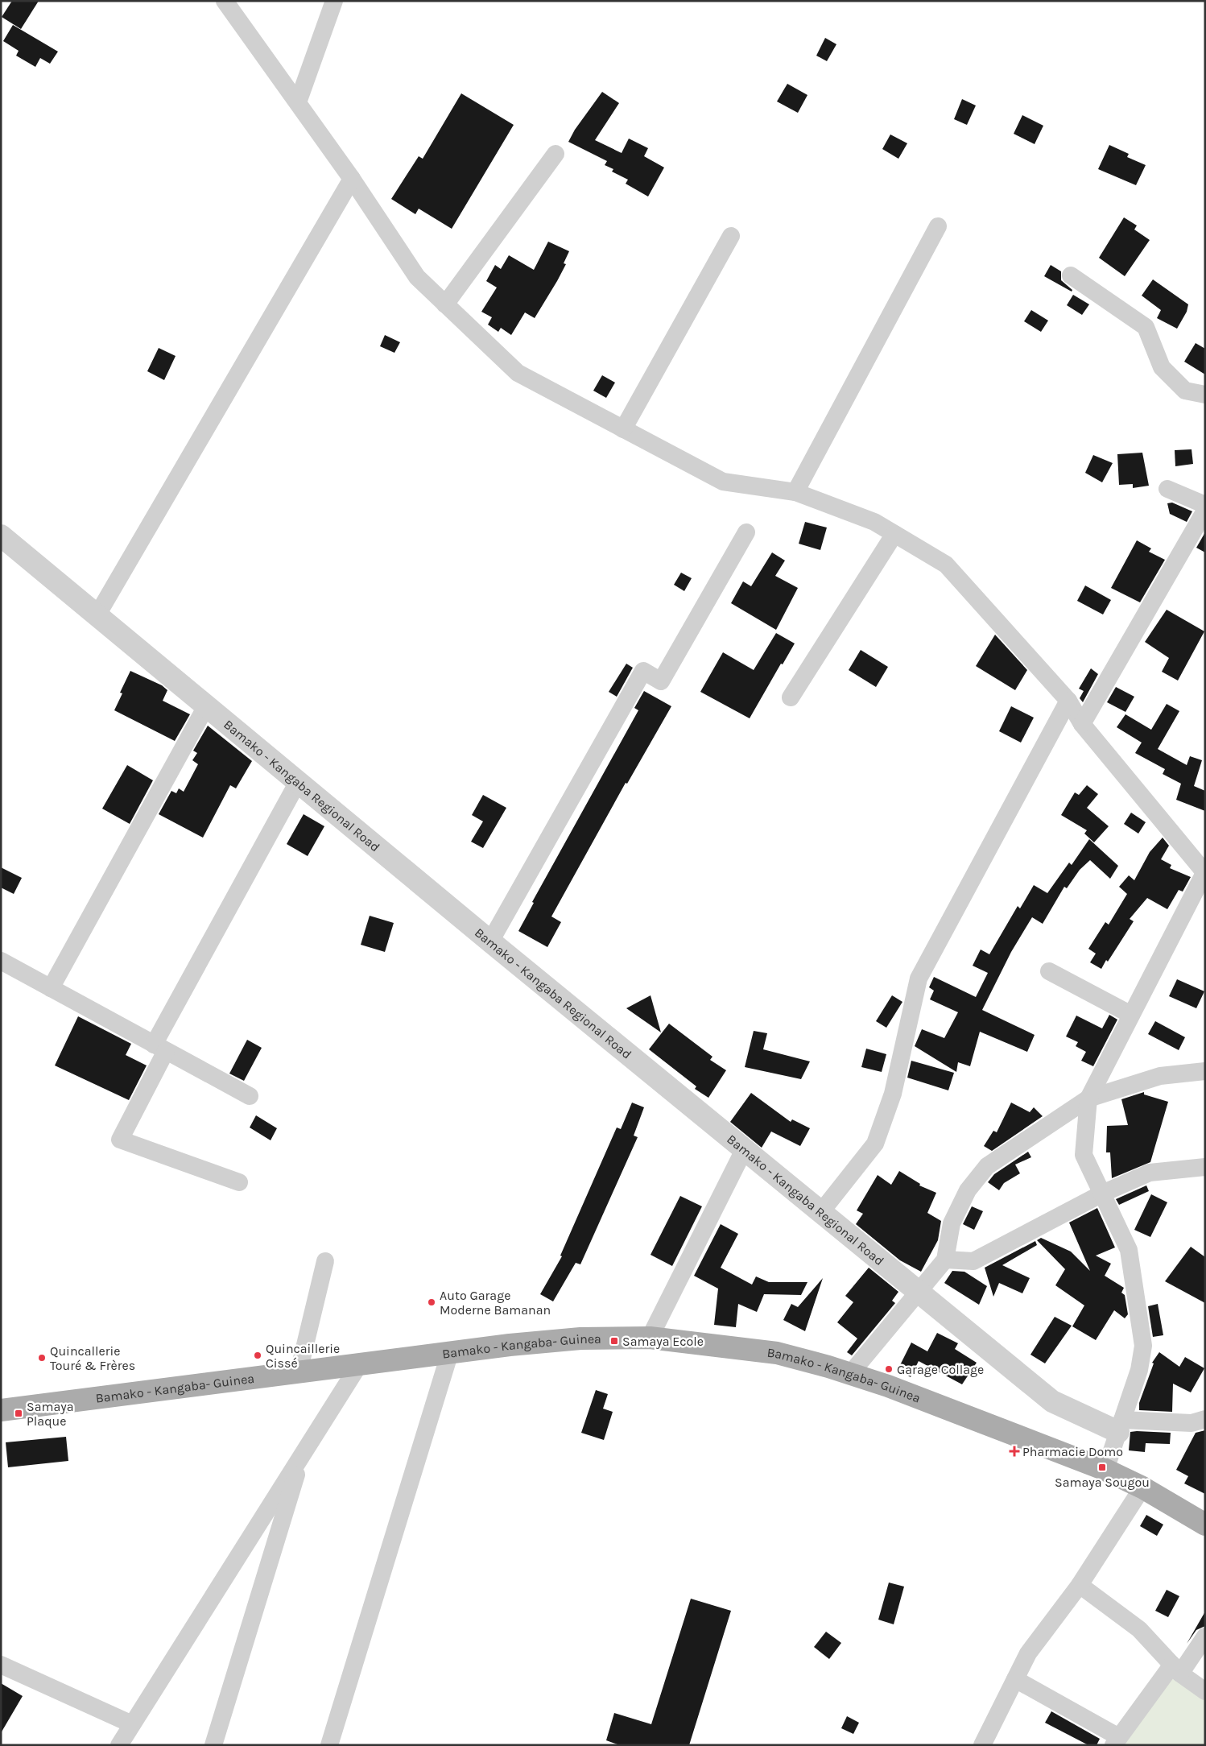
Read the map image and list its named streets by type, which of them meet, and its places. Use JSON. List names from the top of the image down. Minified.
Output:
{"streets":{"main road":["Bamako - Kangaba- Guinea"],"street":["Bamako - Kangaba Regional Road"]},"places":{"other":["Auto Garage Moderne Bamanan","Quincaillerie Cissé","Quincallerie Touré & Frères","Garage Collage"],"transit":["Samaya Ecole","Samaya Plaque","Samaya Sougou"],"health":["Pharmacie Domo"]}}
